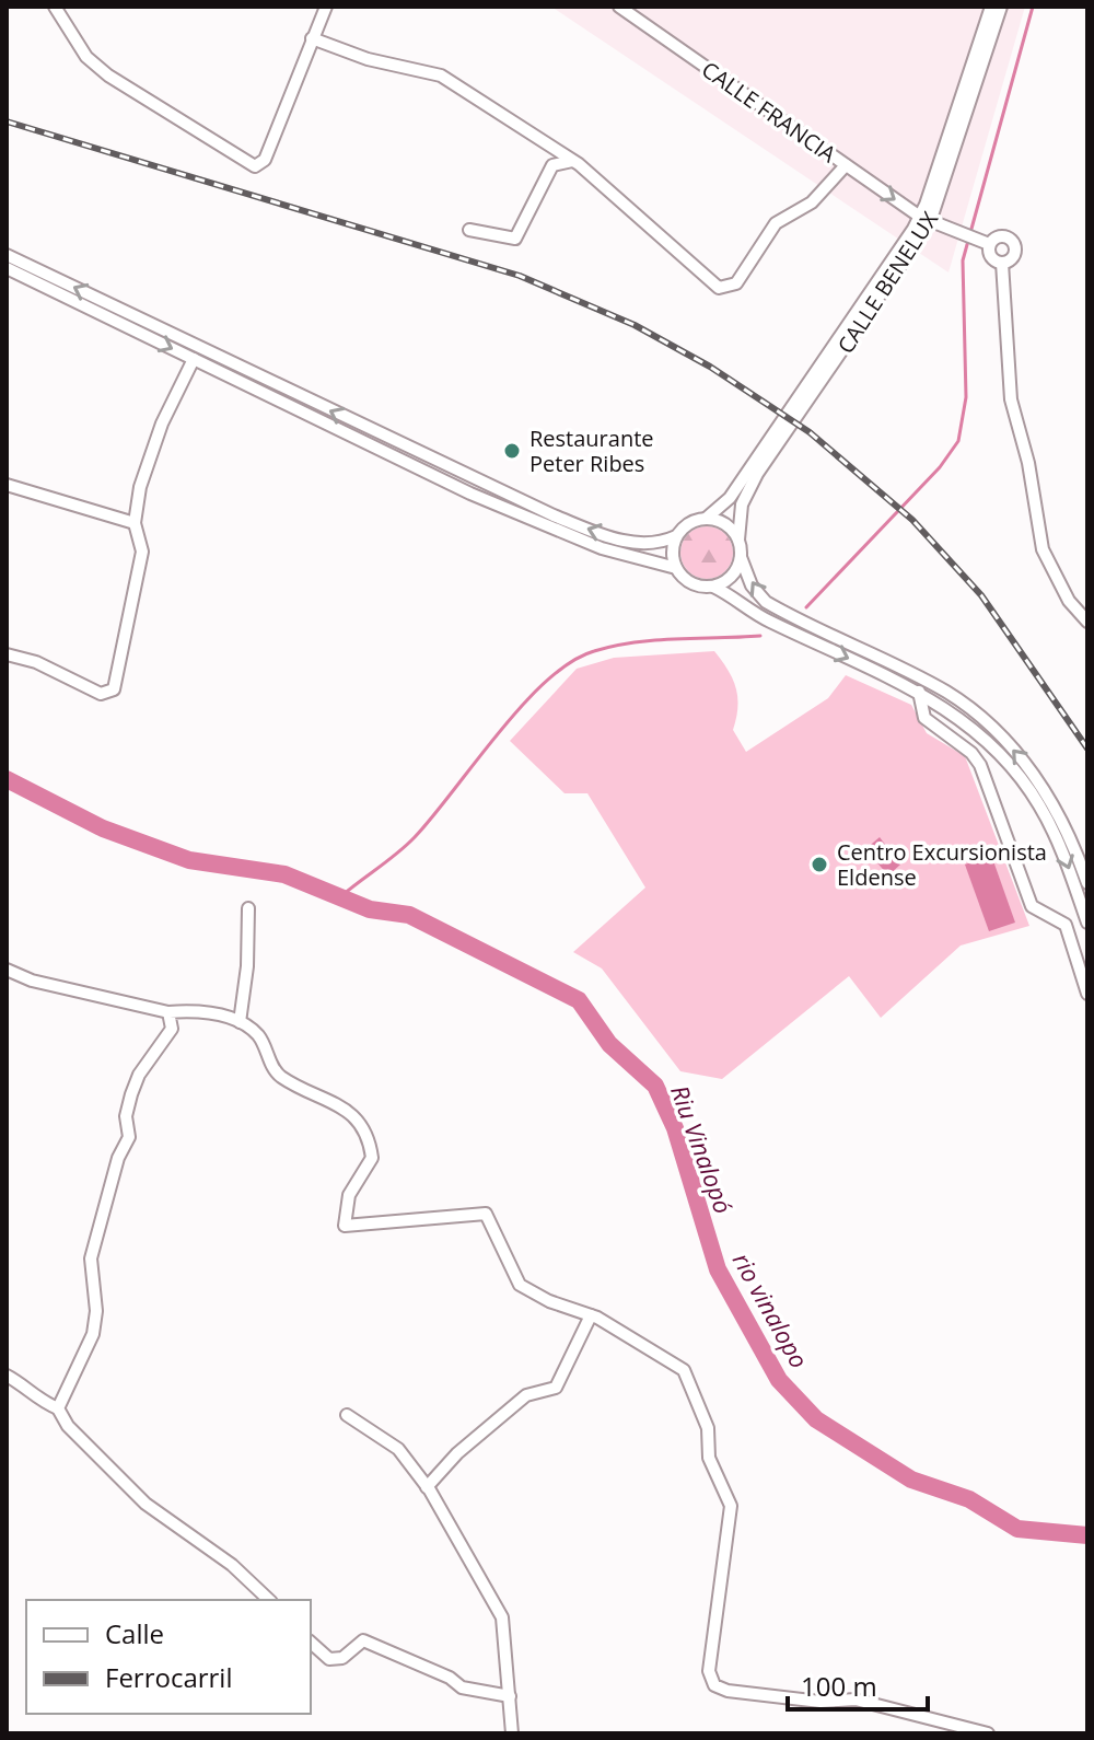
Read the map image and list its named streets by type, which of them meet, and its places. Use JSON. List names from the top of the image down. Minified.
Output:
{"streets":{"street":["CALLE FRANCIA","CALLE BENELUX"]},"crossings":[["CALLE FRANCIA","CALLE BENELUX"]],"water":["Riu Vinalopó","rio vinalopo"],"places":["Restaurante Peter Ribes","Centro Excursionista Eldense"],"legend":["Calle","Ferrocarril"],"scale_bar":"100 m"}
